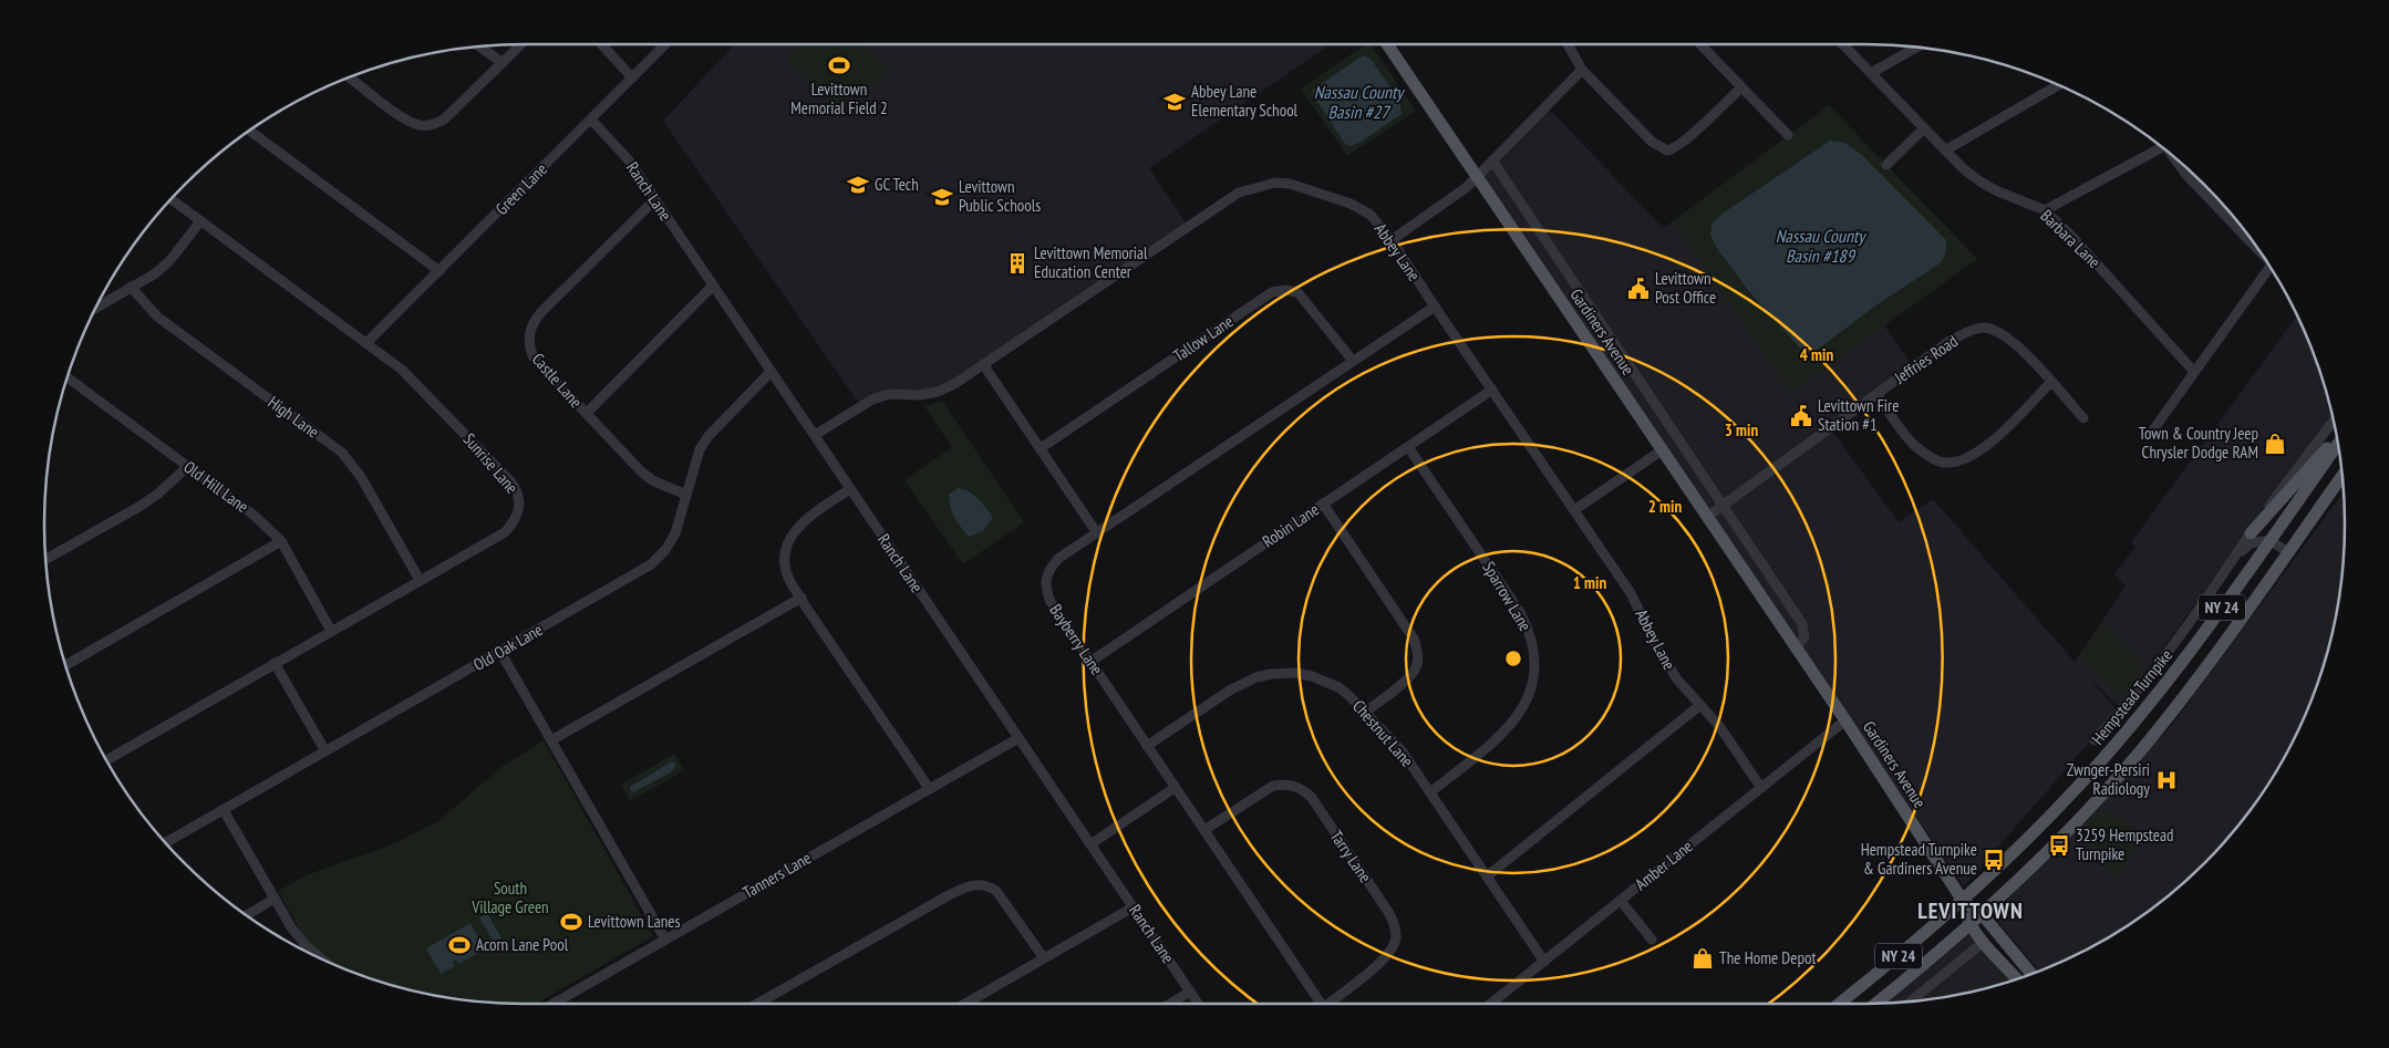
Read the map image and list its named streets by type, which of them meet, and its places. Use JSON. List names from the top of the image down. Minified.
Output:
{"streets":{"main road":["Gardiners Avenue","NY 24","Hempstead Turnpike"],"street":["Green Lane","Ranch Lane","Barbara Lane","Abbey Lane","Tallow Lane","Jeffries Road","Castle Lane","High Lane","Sunrise Lane","Old Hill Lane","Robin Lane","Sparrow Lane","Bayberry Lane","Old Oak Lane","Chestnut Lane","Tarry Lane","Amber Lane","Tanners Lane"]},"crossings":[["Green Lane","Ranch Lane"],["Green Lane","Sunrise Lane"],["Ranch Lane","Abbey Lane"],["Ranch Lane","Castle Lane"],["Ranch Lane","Old Oak Lane"],["Ranch Lane","Tanners Lane"],["Abbey Lane","Robin Lane"],["Abbey Lane","Bayberry Lane"],["Abbey Lane","Amber Lane"],["Gardiners Avenue","Jeffries Road"],["Gardiners Avenue","Hempstead Turnpike"],["Gardiners Avenue","Amber Lane"],["Tallow Lane","Bayberry Lane"],["Castle Lane","Old Oak Lane"],["High Lane","Sunrise Lane"],["Sunrise Lane","Old Hill Lane"],["Robin Lane","Sparrow Lane"],["Robin Lane","Bayberry Lane"],["Sparrow Lane","Chestnut Lane"],["Bayberry Lane","Chestnut Lane"],["Bayberry Lane","Tarry Lane"],["Chestnut Lane","Amber Lane"]],"districts":["LEVITTOWN"],"water":["Nassau County Basin #27","Nassau County Basin #189"],"parks":["South Village Green"],"places":{"sports":["Levittown Memorial Field 2","Levittown Lanes","Acorn Lane Pool"],"school or university":["Abbey Lane Elementary School","GC Tech","Levittown Public Schools"],"building":["Levittown Memorial Education Center"],"public building":["Levittown Post Office","Levittown Fire Station #1"],"shop":["Town & Country Jeep Chrysler Dodge RAM","The Home Depot"],"hospital":["Zwnger-Persiri Radiology"],"bus stop":["3259 Hempstead Turnpike","Hempstead Turnpike & Gardiners Avenue"]},"rings":["4 min","3 min","2 min","1 min"]}
